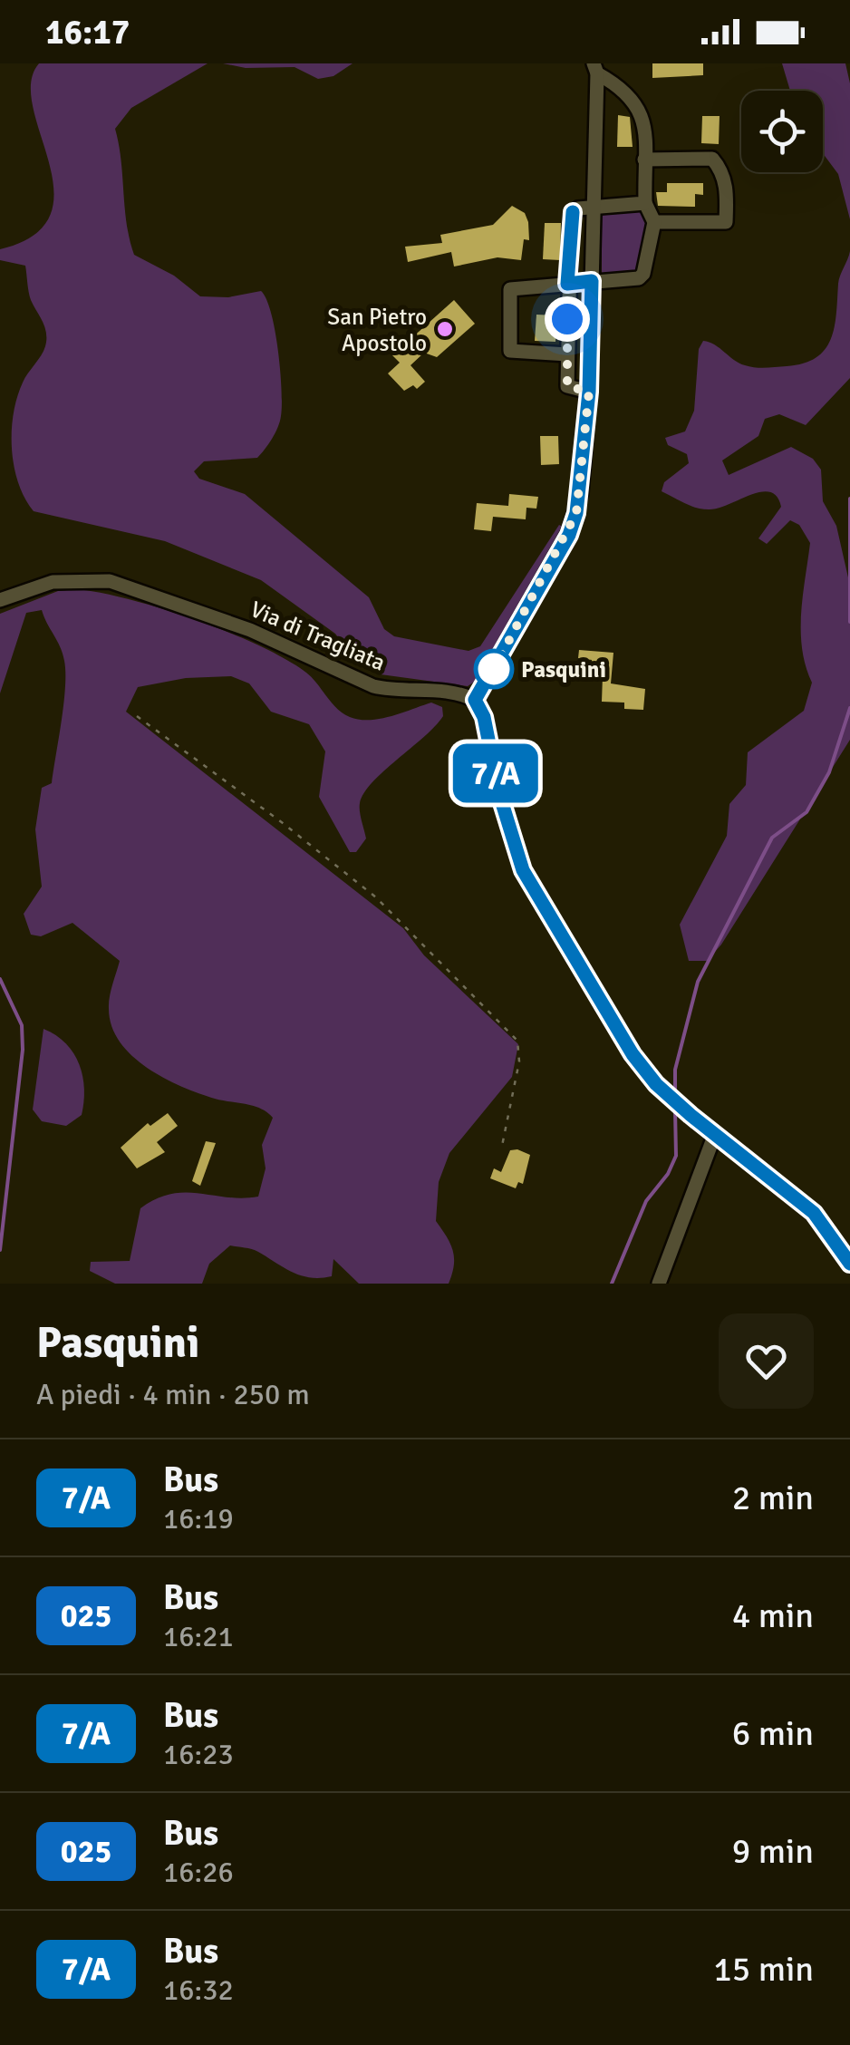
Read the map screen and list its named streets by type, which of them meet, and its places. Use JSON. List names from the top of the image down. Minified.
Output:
{"streets":{"street":["Via di Tragliata"]},"places":["San Pietro Apostolo","Pasquini"],"lines":["bus line 7/A"],"page":{"status":"16:17","on_map":"7/A","heading":["Pasquini","A piedi · 4 min · 250 m"],"list":[{"mark":"7/A","name":"Bus","note":"16:19","value":"2 min"},{"mark":"025","name":"Bus","note":"16:21","value":"4 min"},{"mark":"7/A","name":"Bus","note":"16:23","value":"6 min"},{"mark":"025","name":"Bus","note":"16:26","value":"9 min"},{"mark":"7/A","name":"Bus","note":"16:32","value":"15 min"}]}}
